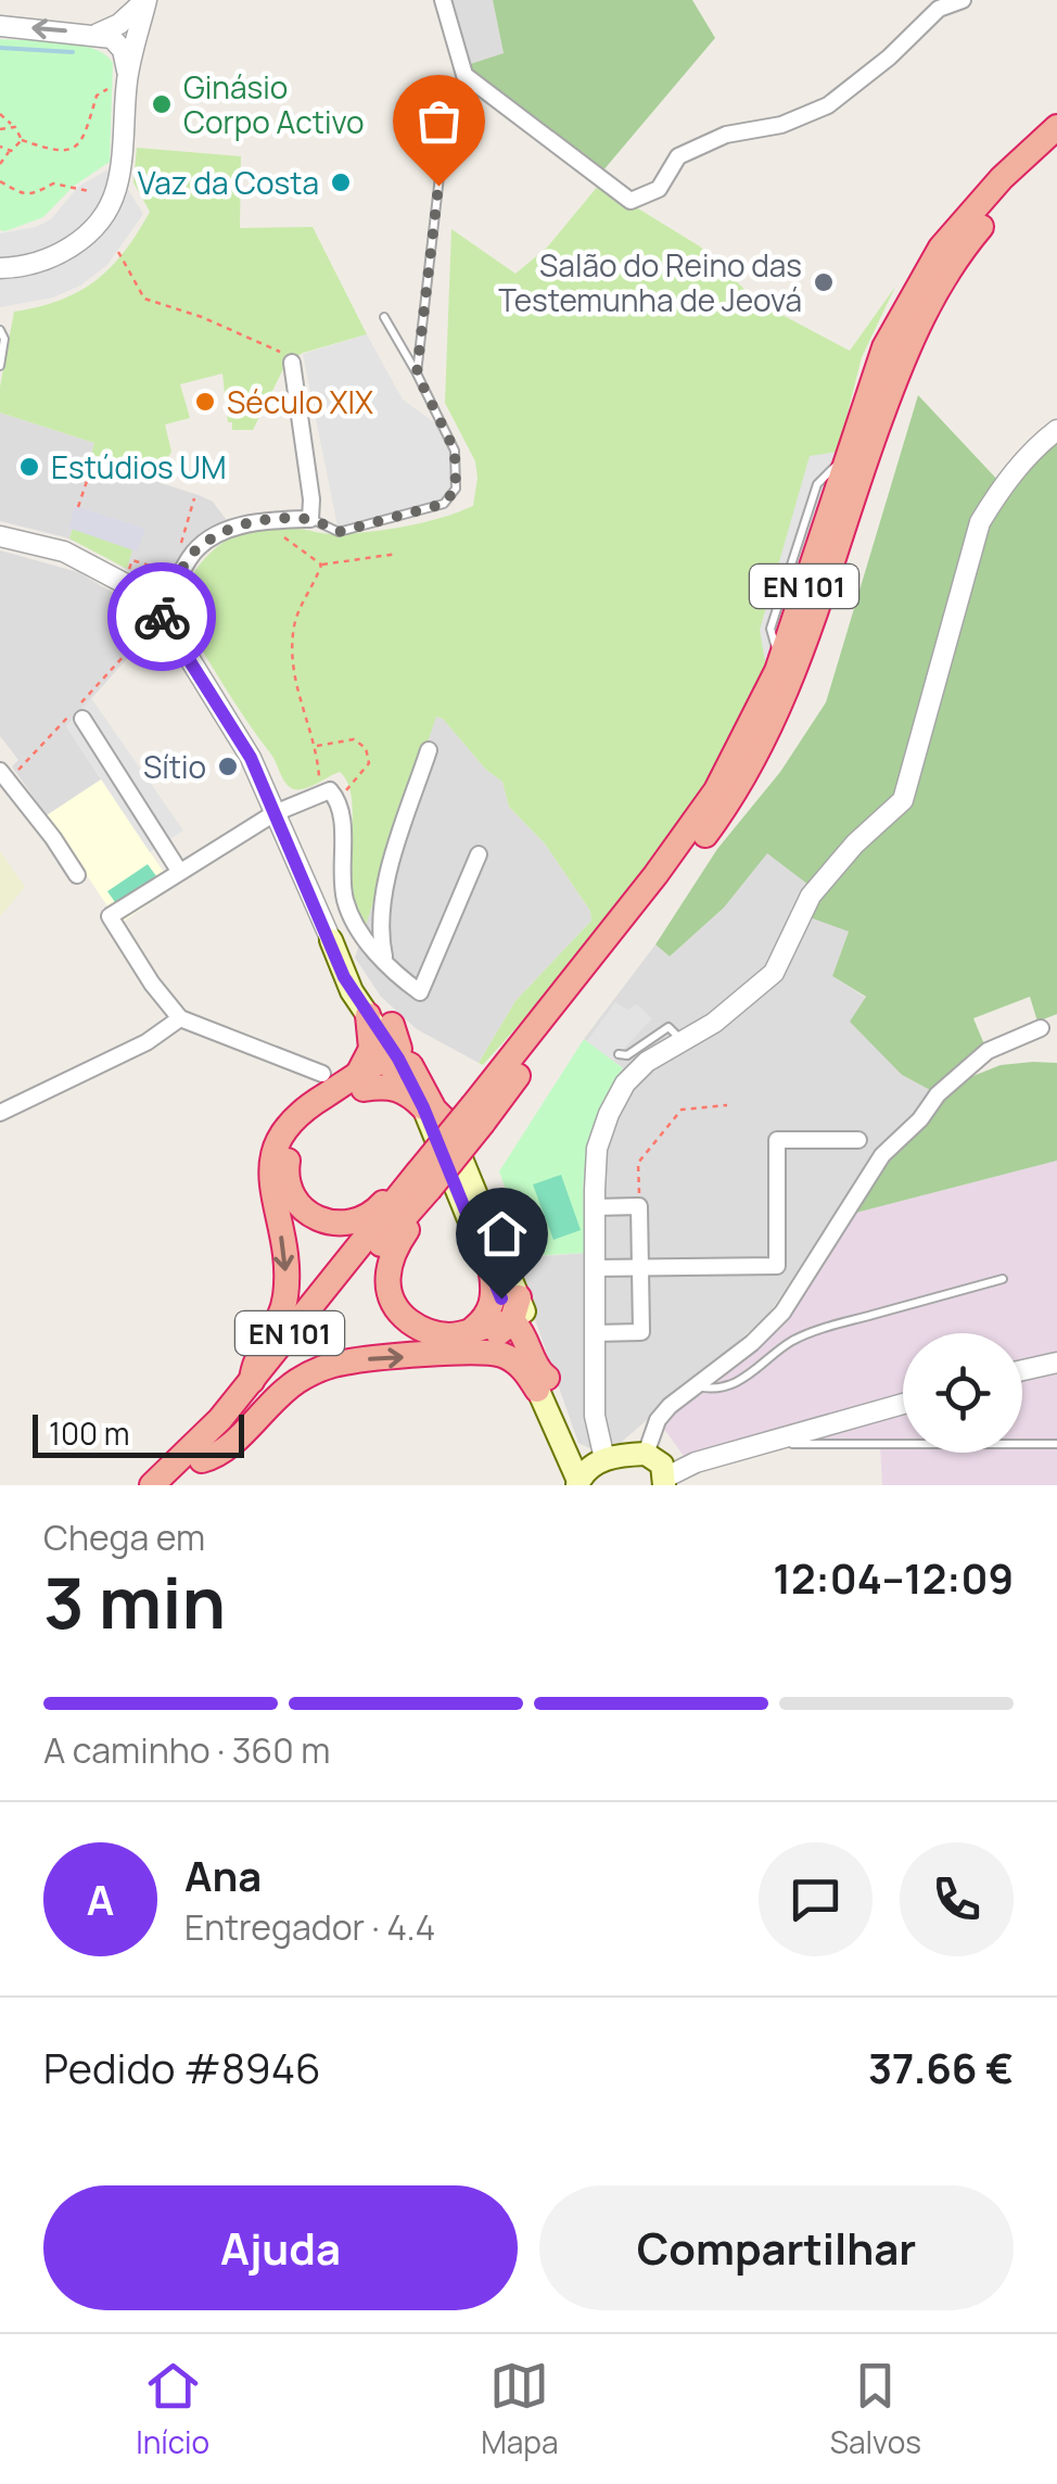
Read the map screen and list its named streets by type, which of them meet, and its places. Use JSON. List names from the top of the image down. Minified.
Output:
{"streets":{"highway":["EN 101"]},"places":["Ginásio Corpo Activo","Vaz da Costa","Salão do Reino das Testemunha de Jeová","Século XIX","Estúdios UM","Sítio"],"scale_bar":"100 m","page":{"scale":"100 m","heading":["3 min","Chega em","12:04–12:09"],"panel":["Ana","Entregador · 4.4","Pedido #8946","37.66 €"],"bar":"A caminho · 360 m","round":"A","buttons":["Ajuda","Compartilhar"],"tabs":["Início","Mapa","Salvos"]}}
